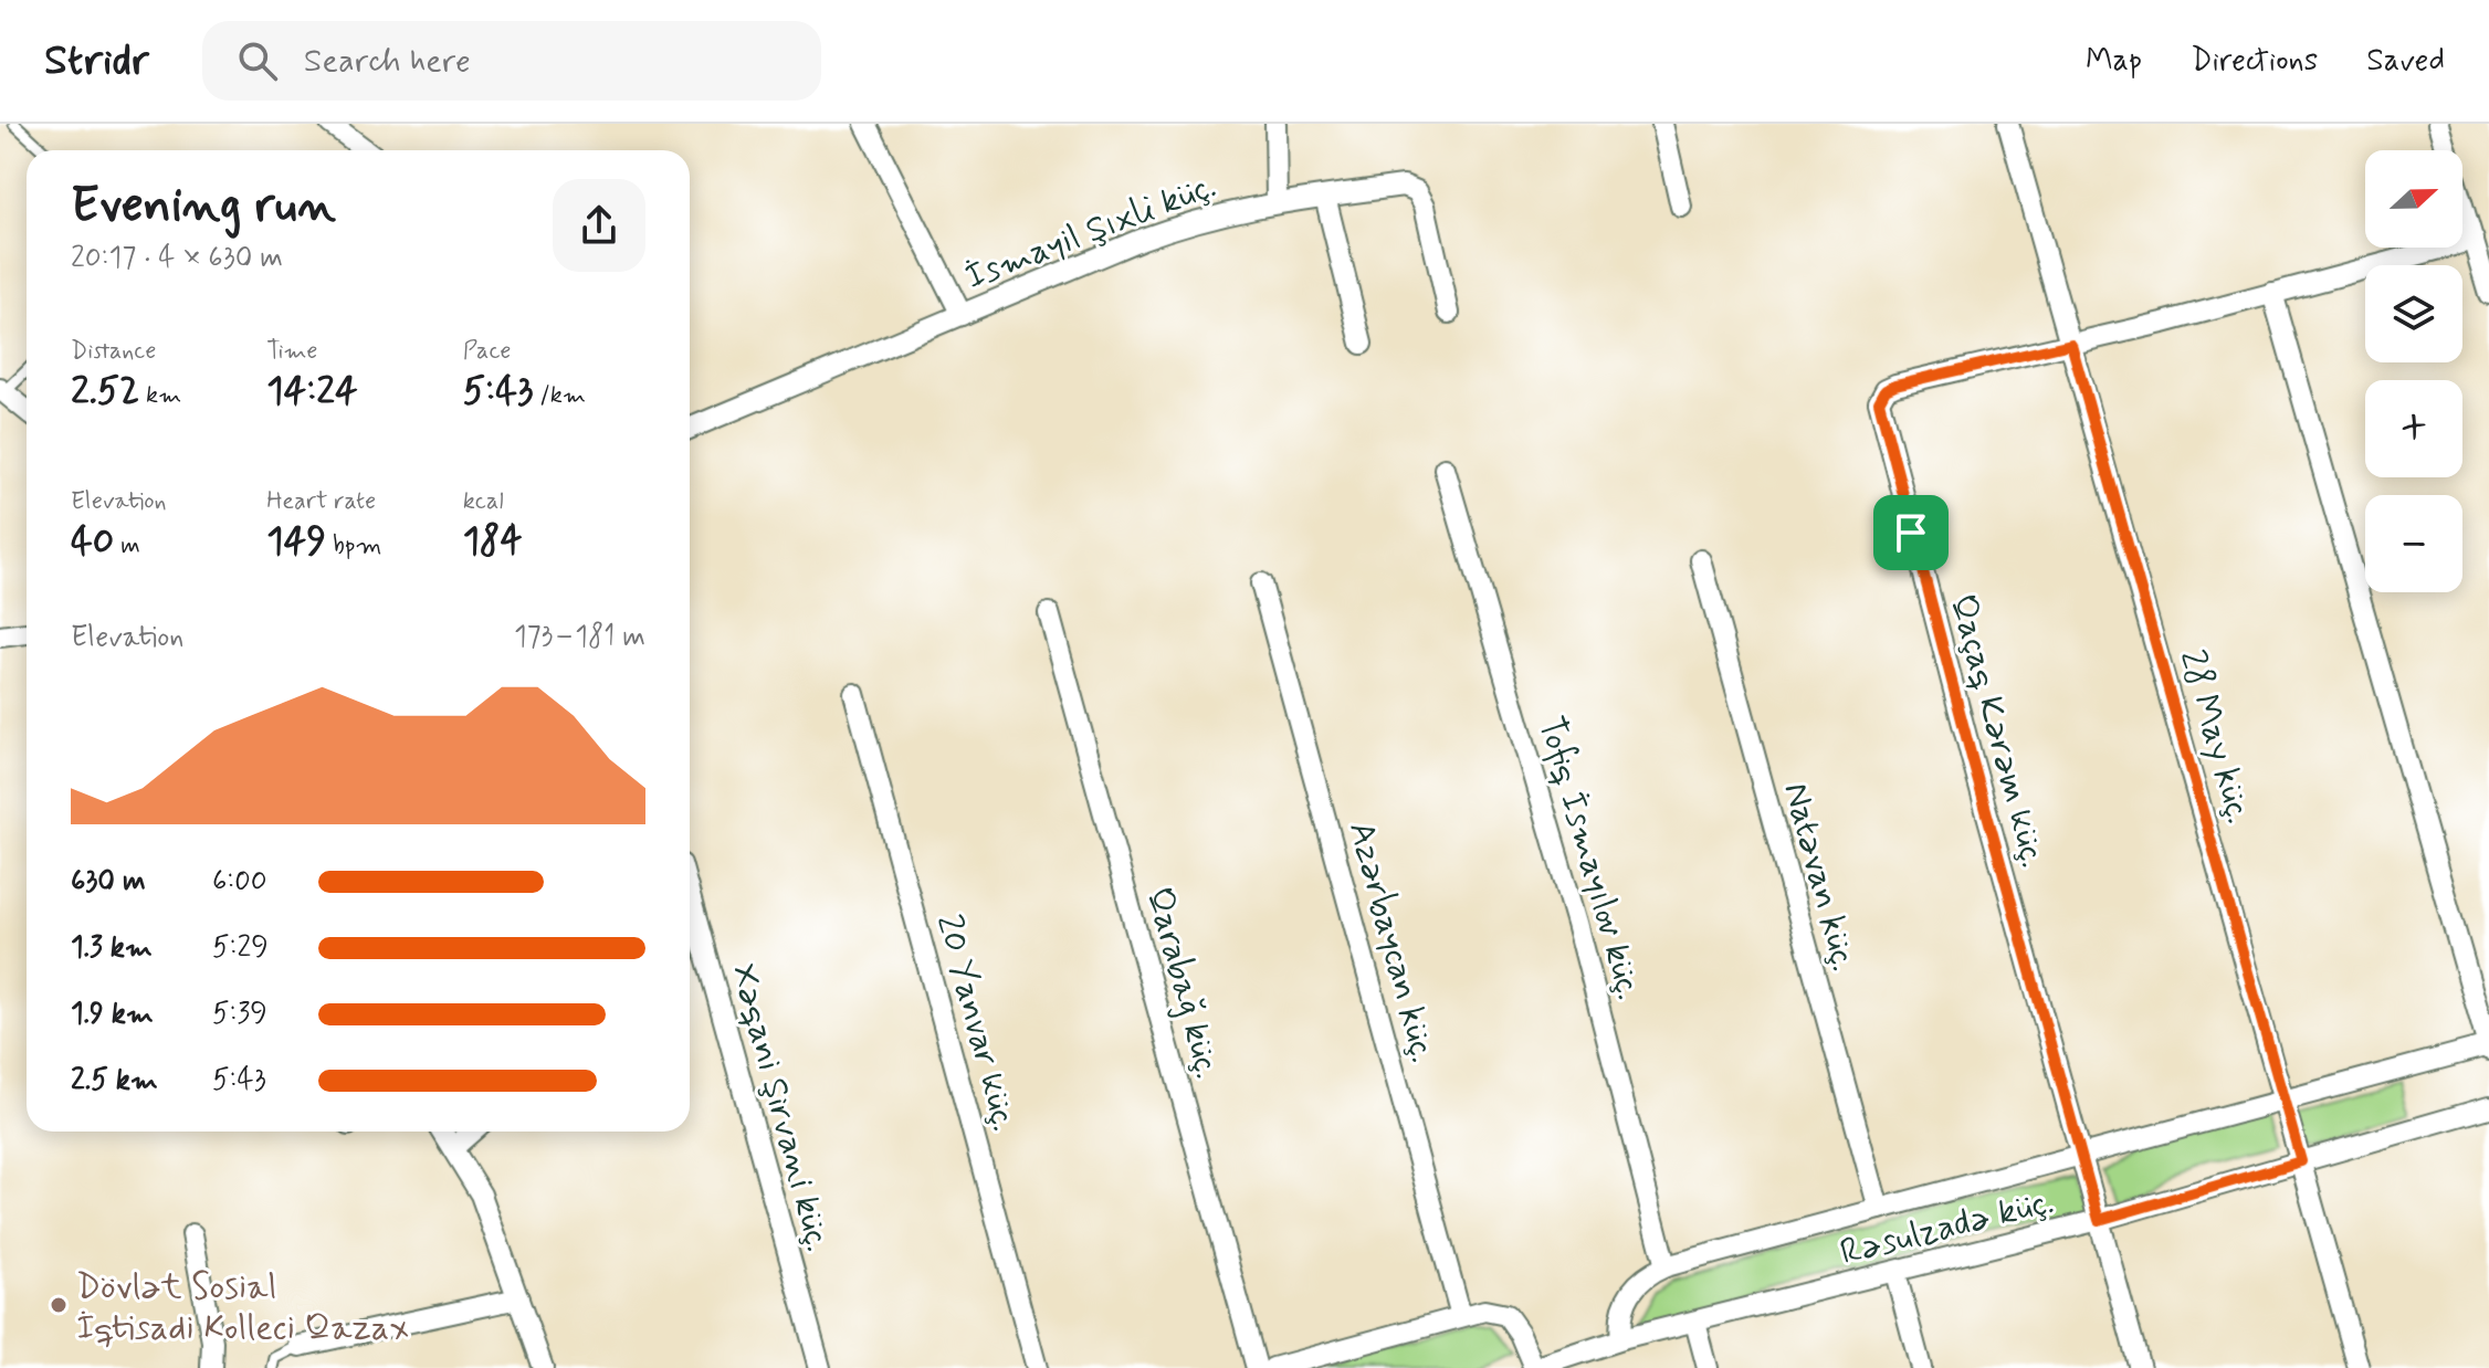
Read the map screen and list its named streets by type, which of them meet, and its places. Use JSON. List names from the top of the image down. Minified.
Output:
{"streets":{"street":["İsmayil Şıxli küç.","Qaçaq Kərəm küç.","28 May küç.","Tofiq İsmayılov küç.","Natəvan küç.","Azərbaycan küç.","Qarabağ küç.","20 Yanvar küç.","Xəqani Şirvani küç.","Rəsulzadə küç."]},"crossings":[["Qaçaq Kərəm küç.","28 May küç."],["Qaçaq Kərəm küç.","Rəsulzadə küç."],["28 May küç.","Rəsulzadə küç."]],"places":["Dövlət Sosial İqtisadi Kolleci Qazax"],"north":"right","page":{"header":"Stridr","search":"Search here","nav":["Map","Directions","Saved"],"map_buttons":["+","−"],"heading":["Evening run","20:17 · 4 × 630 m"],"stats":[["Distance","2.52 km"],["Time","14:24"],["Pace","5:43 /km"],["Elevation","40 m"],["Heart rate","149 bpm"],["kcal","184"]],"chart":["Elevation","173–181 m"],"list":[{"name":"630 m","note":"6:00"},{"name":"1.3 km","note":"5:29"},{"name":"1.9 km","note":"5:39"},{"name":"2.5 km","note":"5:43"}]}}
